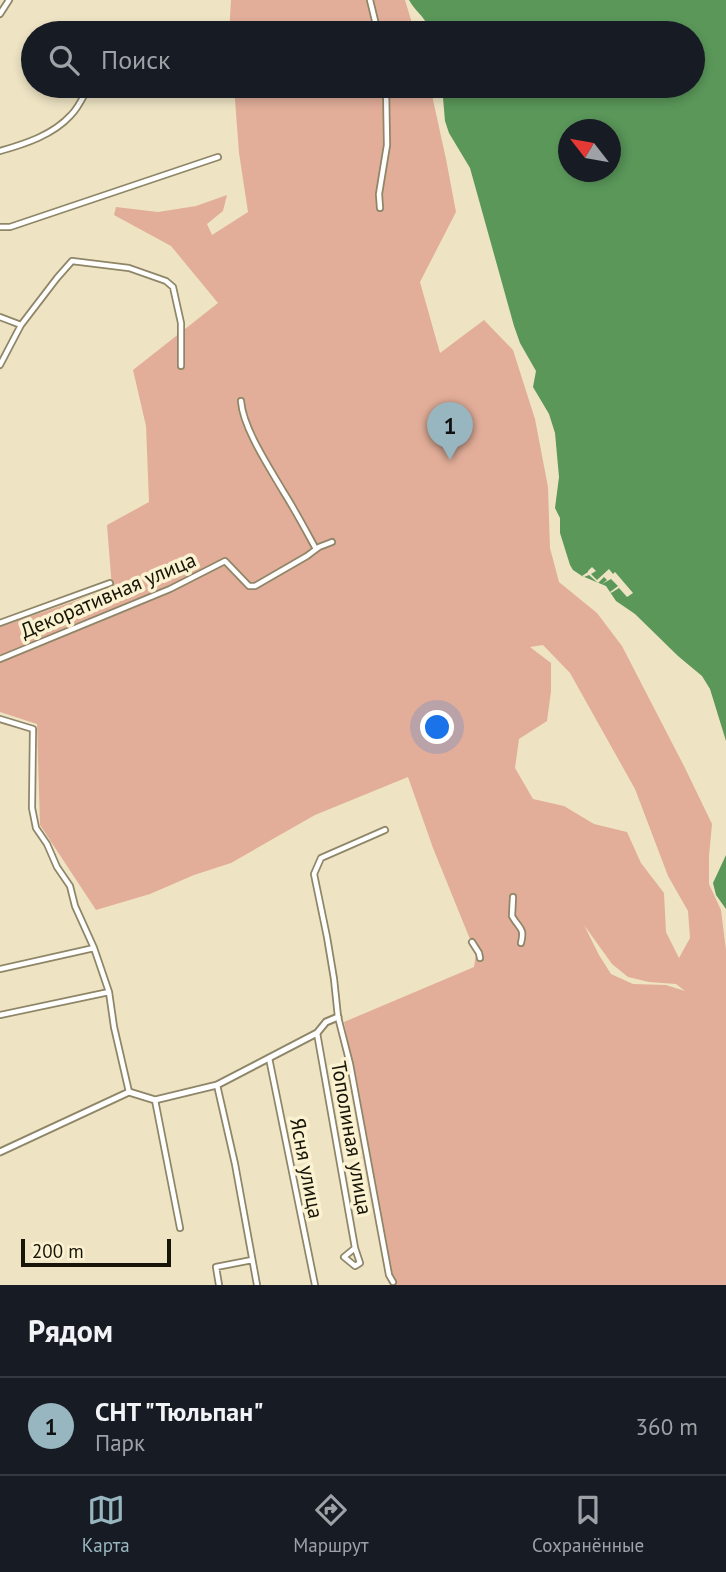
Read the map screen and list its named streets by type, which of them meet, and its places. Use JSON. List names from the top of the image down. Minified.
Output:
{"streets":{"street":["Декоративная улица","Тополиная улица","Ясня улица"]},"scale_bar":"200 m","north":"top left","page":{"search":"Поиск","pins":"1","scale":"200 m","heading":"Рядом","list":[{"mark":"1","name":"СНТ \"Тюльпан\"","note":"Парк","value":"360 m"}],"nav":["Карта","Маршрут","Сохранённые"]}}
